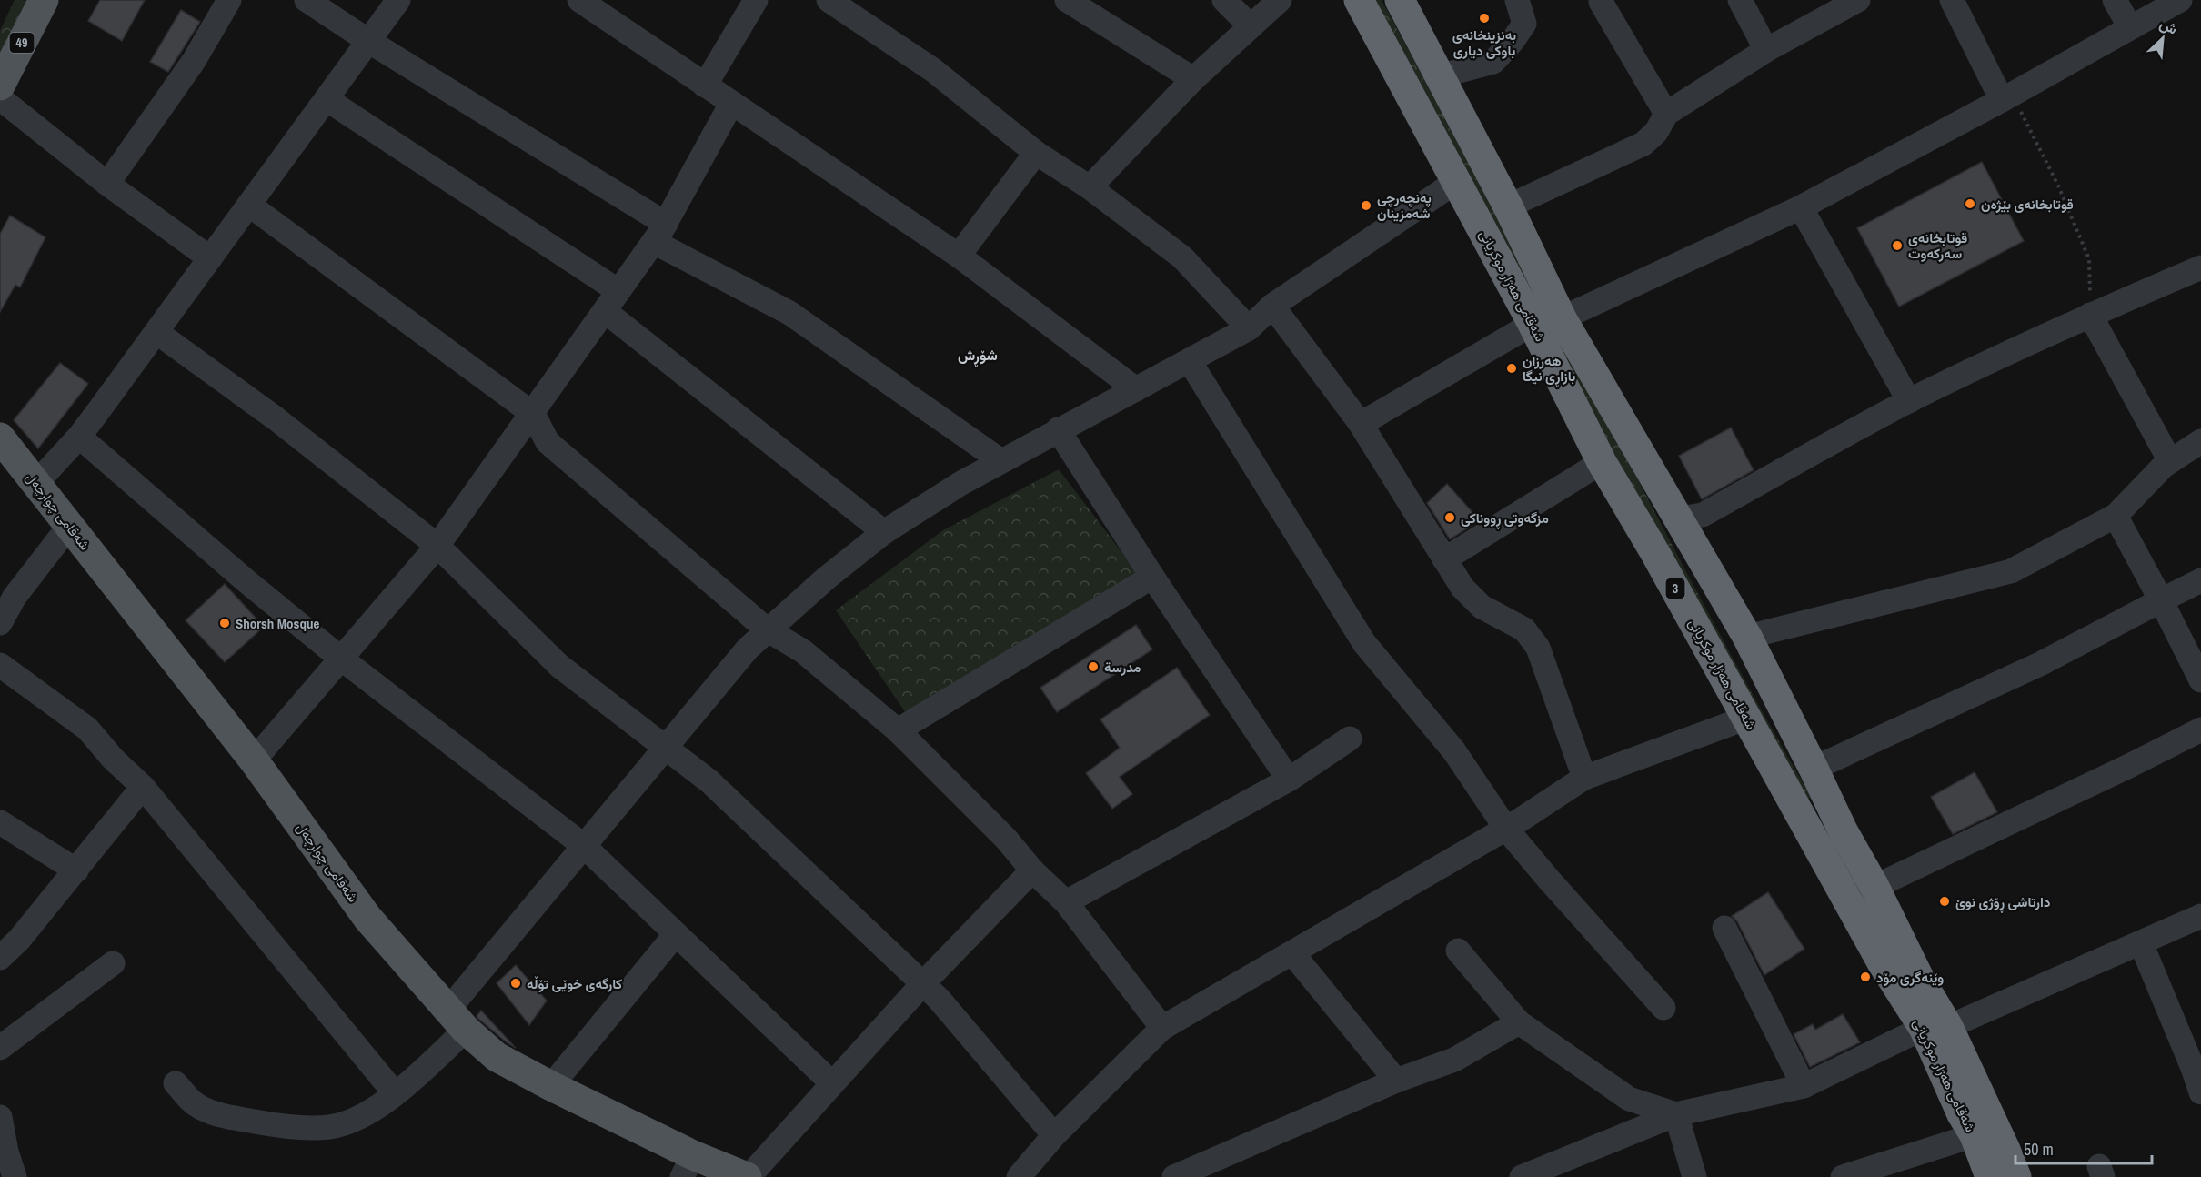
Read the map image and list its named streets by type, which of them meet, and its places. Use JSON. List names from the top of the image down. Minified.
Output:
{"streets":{"highway":["شەقامی ھەژار موکریانی","3"],"main road":["49","شەقامی چوارچەل"]},"districts":["شۆڕش"],"places":["بەنزینخانەی باوکی دیاری","قوتابخانەی بێژەن","پەنچەرچی شەمزینان","قوتابخانەی سەرکەوت","هەرزان بازاڕی نیگا","مزگەوتی ڕووناکی","Shorsh Mosque","مدرسة","دارتاشی ڕۆژی نوێ","وێنەگری مۆد","کارگەی خوێی تۆڵە"],"scale_bar":"50 m","north":"top right"}
